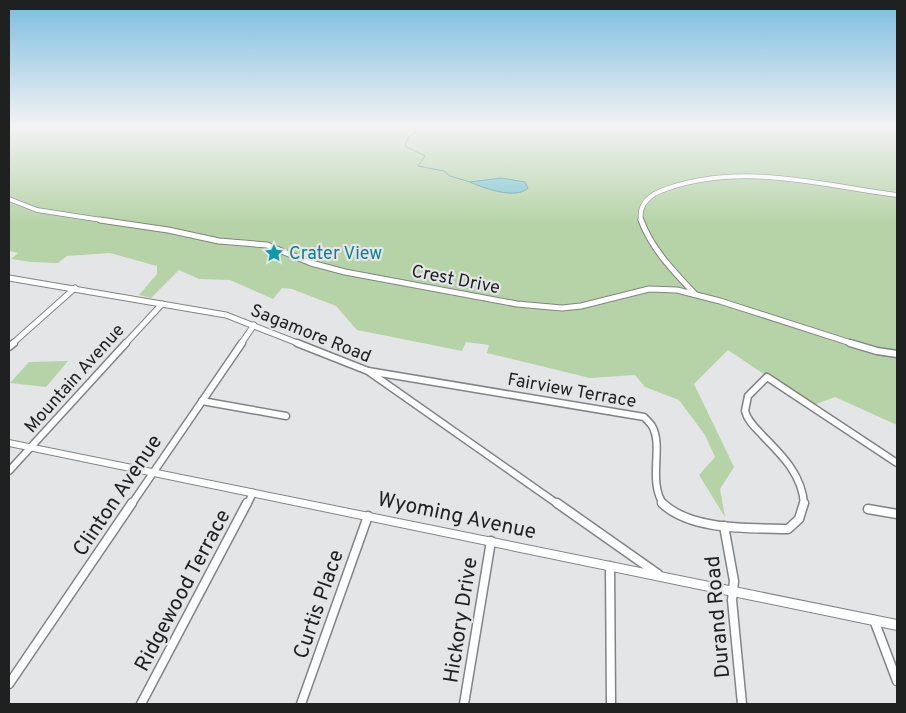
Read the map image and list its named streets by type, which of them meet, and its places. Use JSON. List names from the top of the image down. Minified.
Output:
{"streets":{"main road":["Wyoming Avenue"],"street":["Crest Drive","Sagamore Road","Mountain Avenue","Fairview Terrace","Clinton Avenue","Ridgewood Terrace","Curtis Place","Durand Road","Hickory Drive"]},"crossings":[["Sagamore Road","Mountain Avenue"],["Sagamore Road","Fairview Terrace"],["Sagamore Road","Clinton Avenue"],["Sagamore Road","Wyoming Avenue"],["Mountain Avenue","Wyoming Avenue"],["Fairview Terrace","Durand Road"],["Clinton Avenue","Wyoming Avenue"],["Wyoming Avenue","Ridgewood Terrace"],["Wyoming Avenue","Curtis Place"],["Wyoming Avenue","Durand Road"],["Wyoming Avenue","Hickory Drive"]],"places":{"place":["Crater View"]}}
